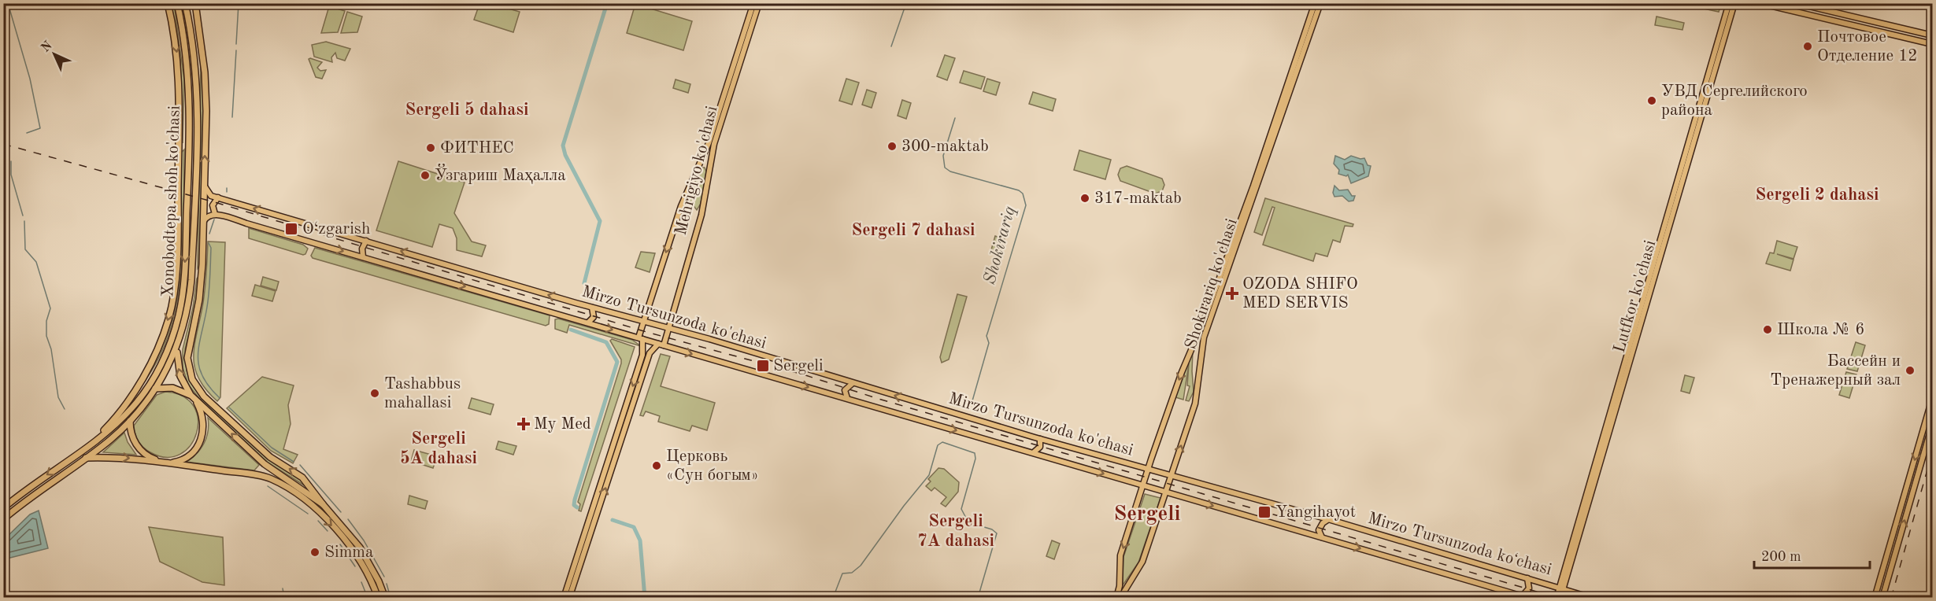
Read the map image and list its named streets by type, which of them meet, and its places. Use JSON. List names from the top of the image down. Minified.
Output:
{"streets":{"highway":["Xonobodtepa shoh ko'chasi"],"main road":["Mehrigiyo ko'chasi","Shokirariq ko'chasi","Lutfkor ko'chasi","Mirzo Tursunzoda ko'chasi","Mirzo Tursunzoda koʻchasi"]},"crossings":[["Mehrigiyo ko'chasi","Mirzo Tursunzoda ko'chasi"],["Shokirariq ko'chasi","Mirzo Tursunzoda ko'chasi"],["Shokirariq ko'chasi","Mirzo Tursunzoda koʻchasi"],["Lutfkor ko'chasi","Mirzo Tursunzoda koʻchasi"],["Mirzo Tursunzoda ko'chasi","Mirzo Tursunzoda koʻchasi"]],"districts":["Sergeli 5 dahasi","Sergeli 2 dahasi","Sergeli 7 dahasi","Sergeli 5A dahasi","Sergeli","Sergeli 7A dahasi"],"water":["Shokirariq"],"places":{"other":["Почтовое Отделение 12","УВД Сергелийского района","300-maktab","ФИТНЕС","Ўзгариш Маҳалла","317-maktab","Школа № 6","Бассейн и Тренажерный зал","Tashabbus mahallasi","Церковь «Сун богым»","Simma"],"transit":["O‘zgarish","Sergeli","Yangihayot"],"health":["OZODA SHIFO MED SERVIS","My Med"]},"scale_bar":"200 m","north":"top left"}
